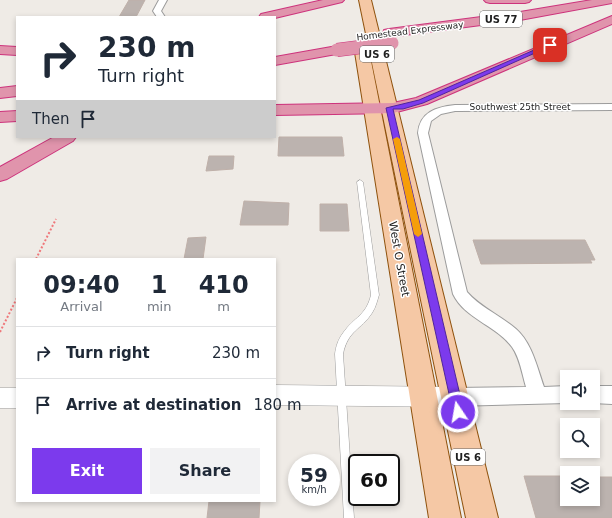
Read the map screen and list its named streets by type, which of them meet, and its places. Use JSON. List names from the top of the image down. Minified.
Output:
{"streets":{"highway":["US 77","Homestead Expressway"],"main road":["US 6","West O Street"],"street":["Southwest 25th Street"]},"crossings":[["US 77","Homestead Expressway"]],"page":{"turn":["230 m","Turn right"],"then":"Then","eta":["09:40","Arrival","1","min","410","m"],"list":[{"name":"Turn right","value":"230 m"},{"name":"Arrive at destination","value":"180 m"}],"buttons":["Exit","Share"],"speed":"59 km/h","limit":"60"}}
